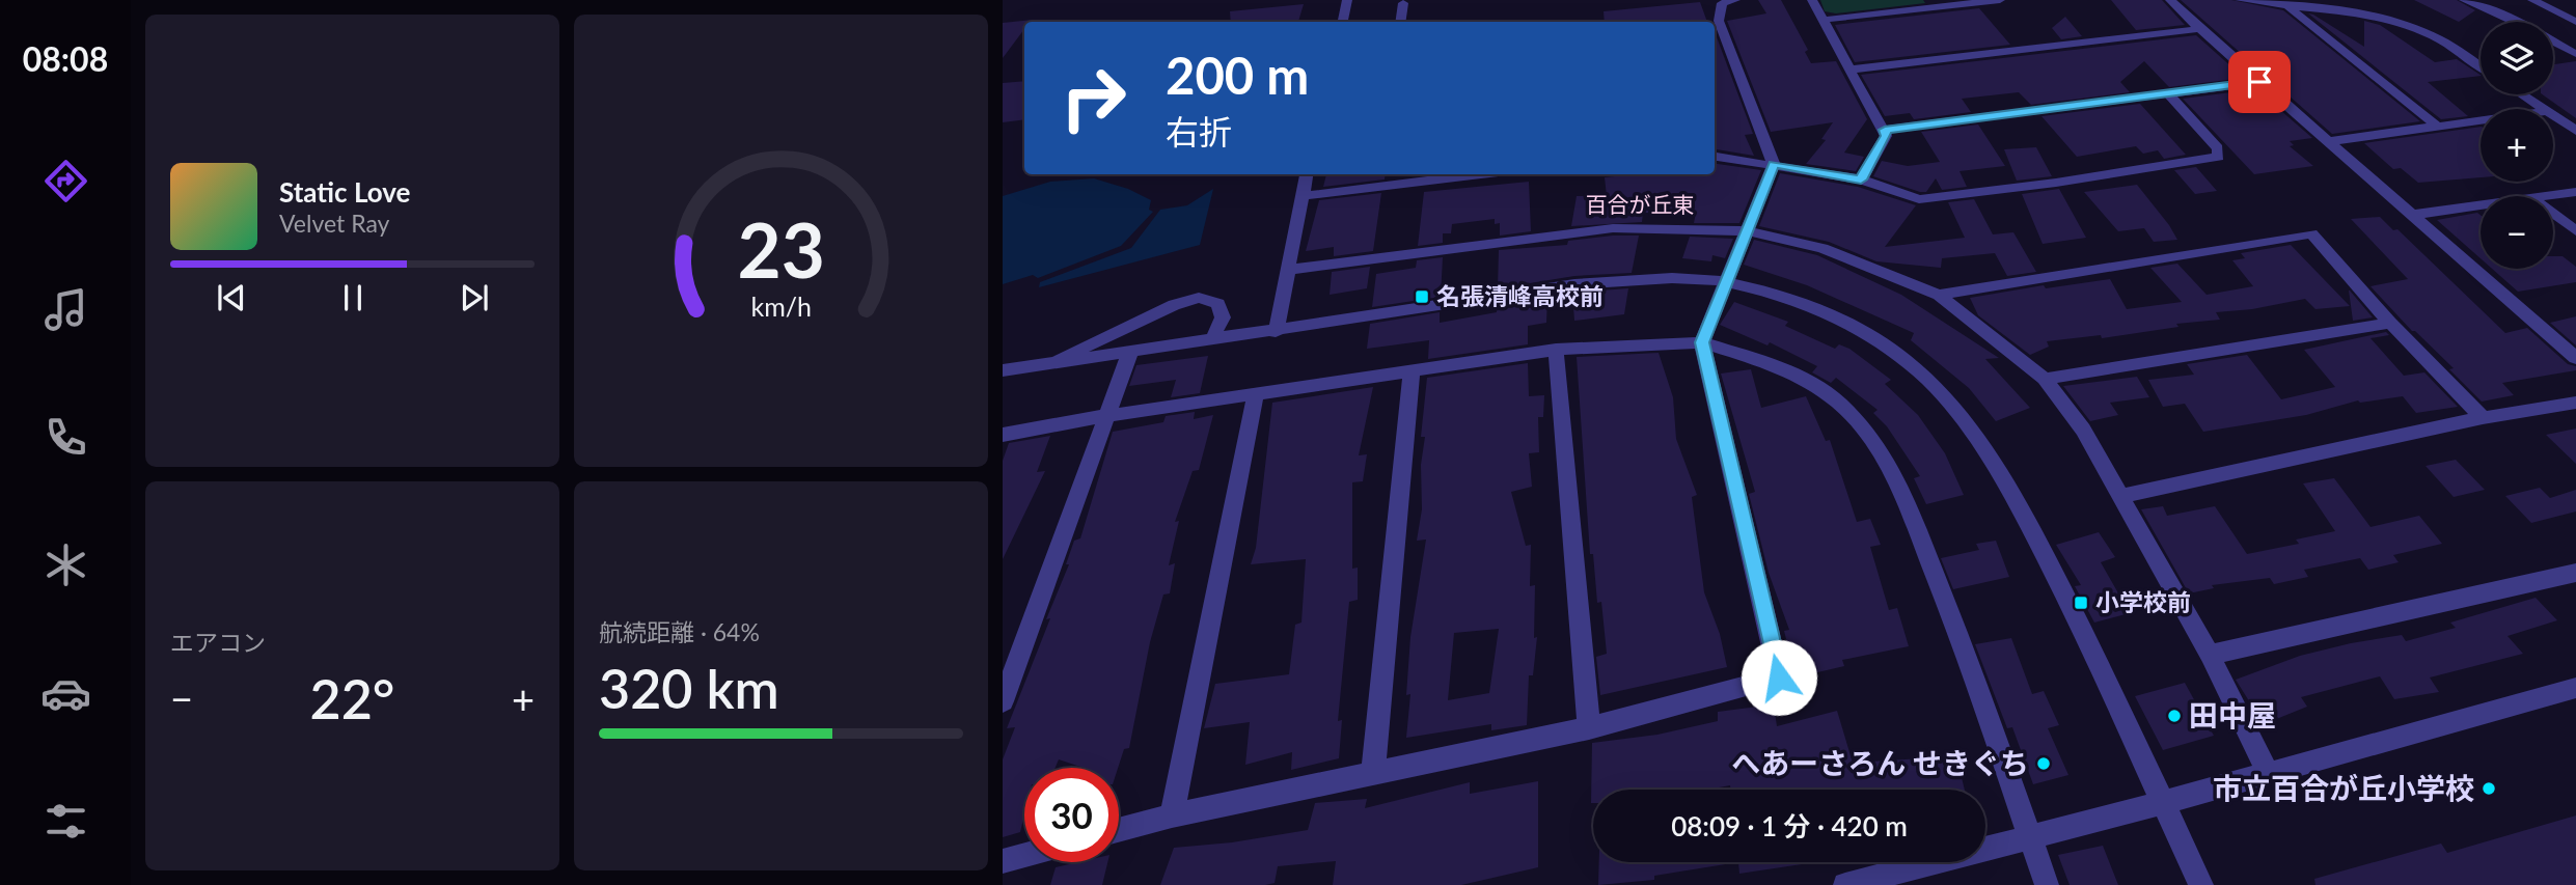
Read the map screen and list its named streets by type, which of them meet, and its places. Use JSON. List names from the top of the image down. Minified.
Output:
{"districts":["百合が丘東"],"places":{"transit":["名張清峰高校前","小学校前"],"other":["田中屋","へあーさろん せきぐち","市立百合が丘小学校"]},"page":{"tabs":"08:08","map_buttons":["+","−"],"turn":["200 m","右折"],"song":["Static Love","Velvet Ray"],"tile":["エアコン",["航続距離 · 64%","320 km"]],"heat":["−","22°","+"],"limit":"30","trip":"08:09 · 1 分 · 420 m","gauge":["23","km/h"]}}
